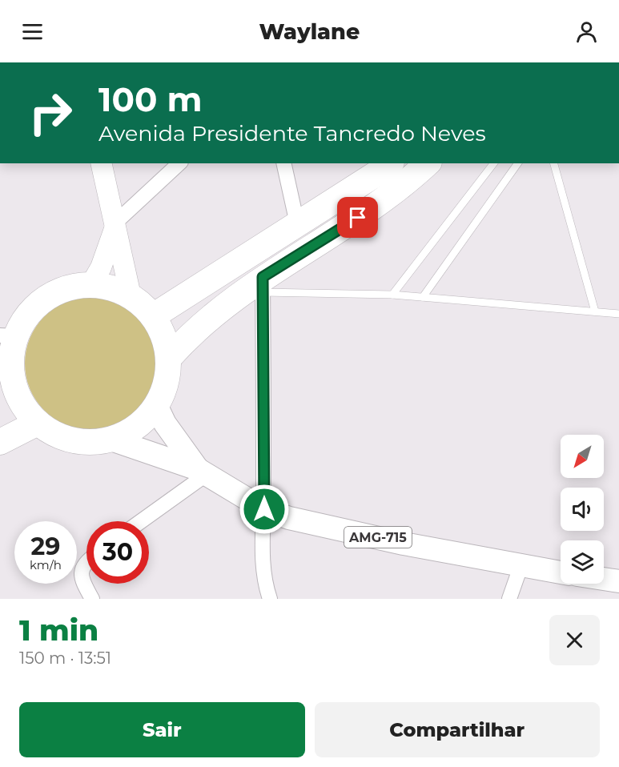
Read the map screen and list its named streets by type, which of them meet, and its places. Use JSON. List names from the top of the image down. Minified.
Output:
{"streets":{"main road":["AMG-715"]},"north":"bottom left","page":{"header":"Waylane","turn":["100 m","Avenida Presidente Tancredo Neves"],"speed":"29 km/h","limit":"30","heading":["1 min","150 m · 13:51"],"buttons":["Sair","Compartilhar"]}}
